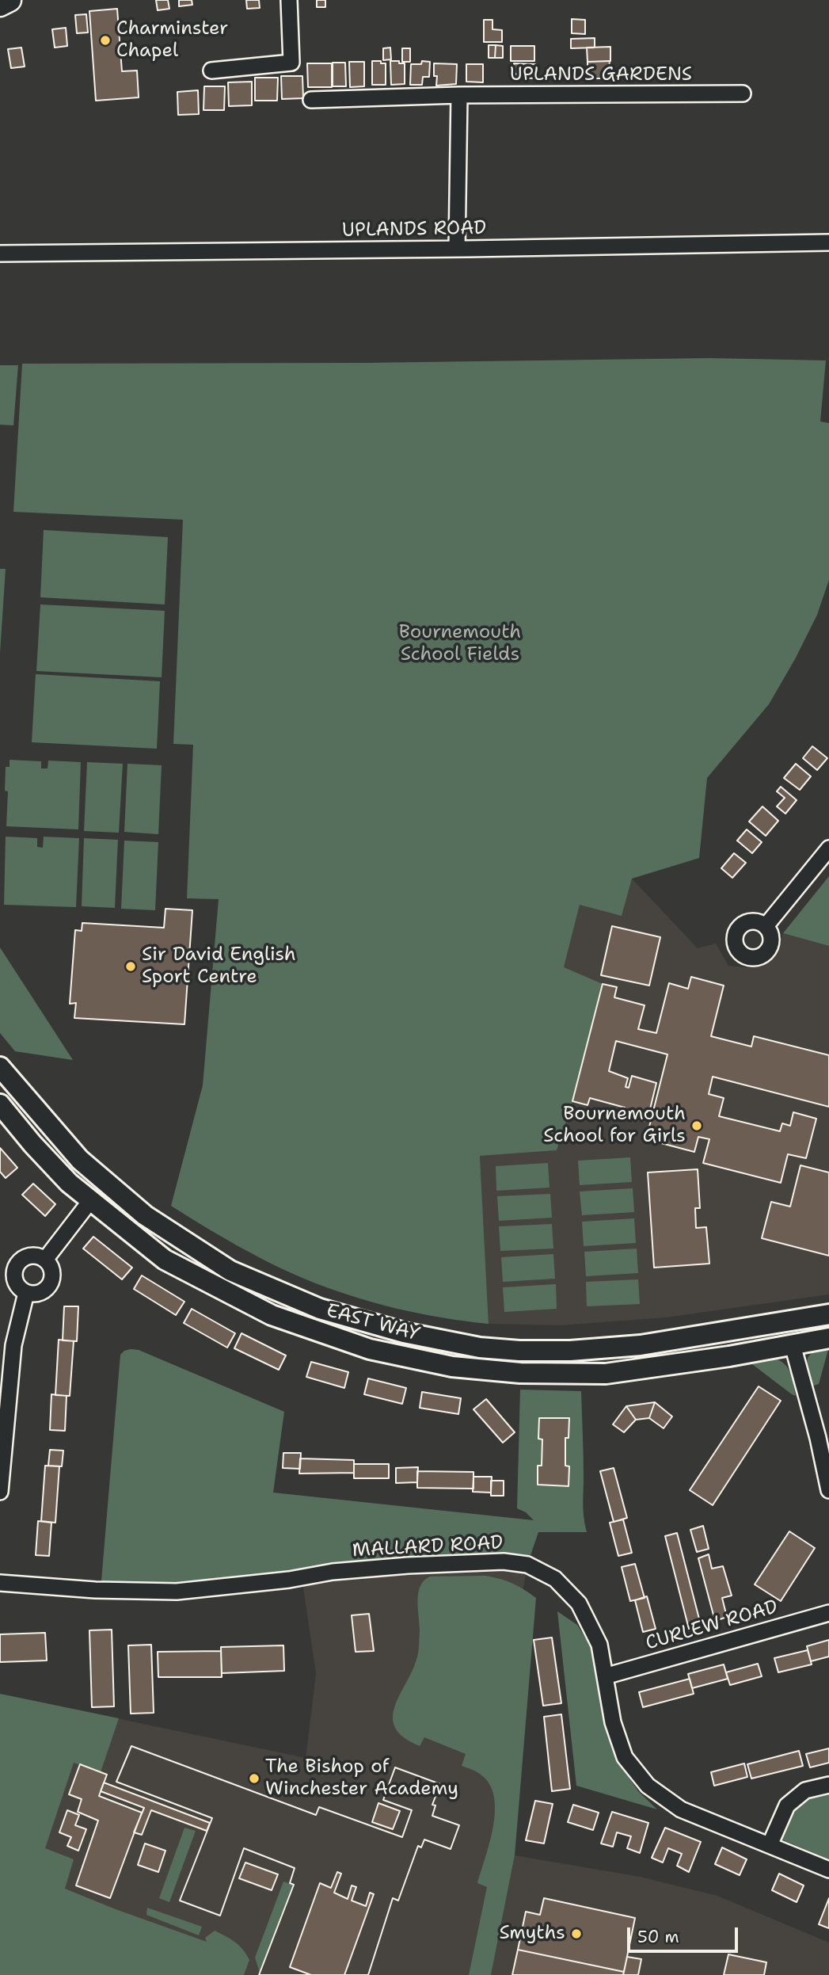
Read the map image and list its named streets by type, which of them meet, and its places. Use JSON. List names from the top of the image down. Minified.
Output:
{"streets":{"street":["UPLANDS GARDENS","UPLANDS ROAD","EAST WAY","MALLARD ROAD","CURLEW ROAD"]},"crossings":[["MALLARD ROAD","CURLEW ROAD"]],"parks":["Bournemouth School Fields"],"places":["Charminster Chapel","Sir David English Sport Centre","Bournemouth School for Girls","The Bishop of Winchester Academy","Smyths"],"scale_bar":"50 m"}
